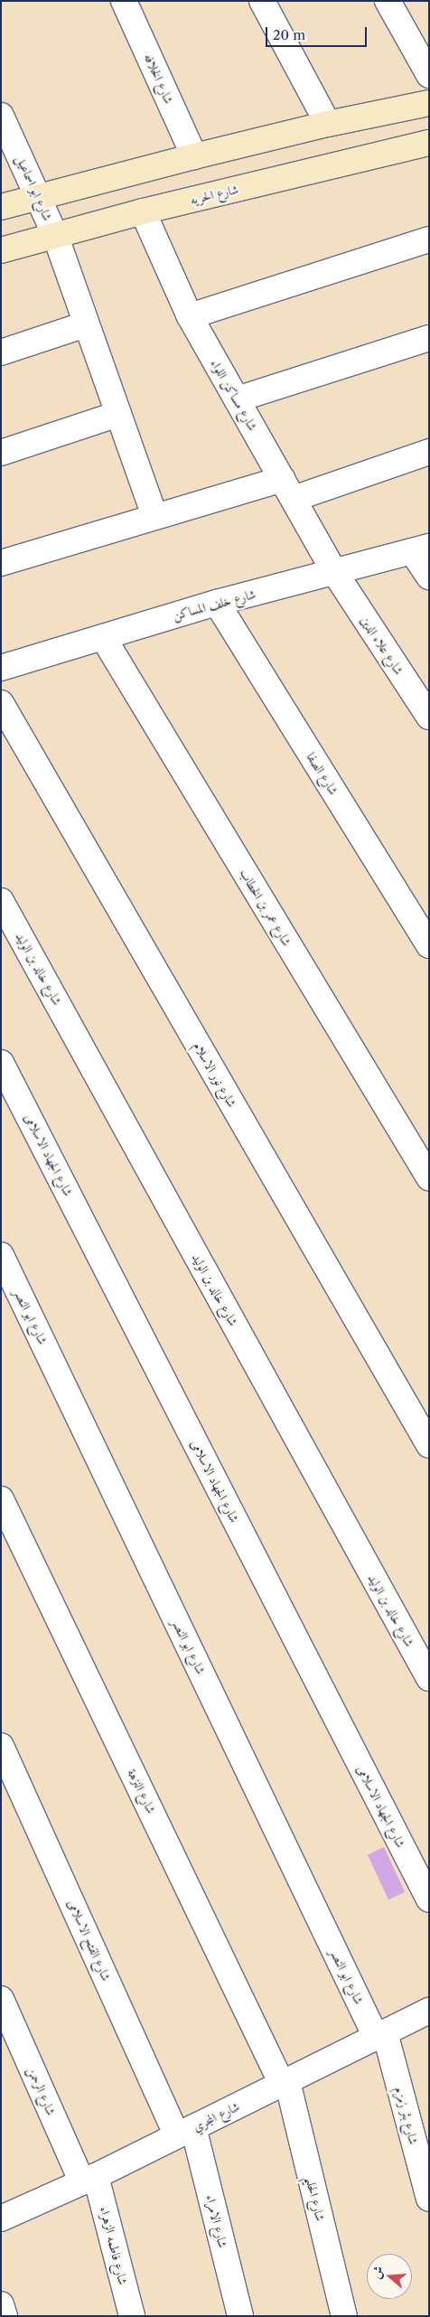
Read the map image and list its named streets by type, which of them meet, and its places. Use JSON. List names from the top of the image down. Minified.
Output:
{"streets":{"main road":["شارع الحريه"],"street":["شارع الخلافه","شارع ابو اسماعيل","شارع مساكن اللواء","شارع خلف المساكن","شارع علاء الدين","شارع الصفا","شارع عمر بن الخطاب","شارع خالد بن الوليد","شارع نور الاسلام","شارع الجهاد الاسلامى","شارع ابو النصر","شارع النزهة","شارع الفتح الاسلامى","شارع الرحمن","شارع بئر زمزم","شارع المجري","شارع الحليم","شارع الامراء","شارع فاطمه الزهراء"]},"crossings":[["شارع ابو اسماعيل","شارع الحريه"],["شارع الحريه","شارع مساكن اللواء"],["شارع مساكن اللواء","شارع خلف المساكن"],["شارع مساكن اللواء","شارع علاء الدين"],["شارع خلف المساكن","شارع علاء الدين"],["شارع خلف المساكن","شارع الصفا"],["شارع خلف المساكن","شارع عمر بن الخطاب"],["شارع ابو النصر","شارع بئر زمزم"],["شارع ابو النصر","شارع المجري"],["شارع النزهة","شارع المجري"],["شارع النزهة","شارع الحليم"],["شارع الفتح الاسلامى","شارع المجري"],["شارع الفتح الاسلامى","شارع الامراء"],["شارع الرحمن","شارع المجري"],["شارع الرحمن","شارع فاطمه الزهراء"],["شارع بئر زمزم","شارع المجري"],["شارع المجري","شارع الحليم"],["شارع المجري","شارع الامراء"],["شارع المجري","شارع فاطمه الزهراء"]],"scale_bar":"20 m","north":"left"}
